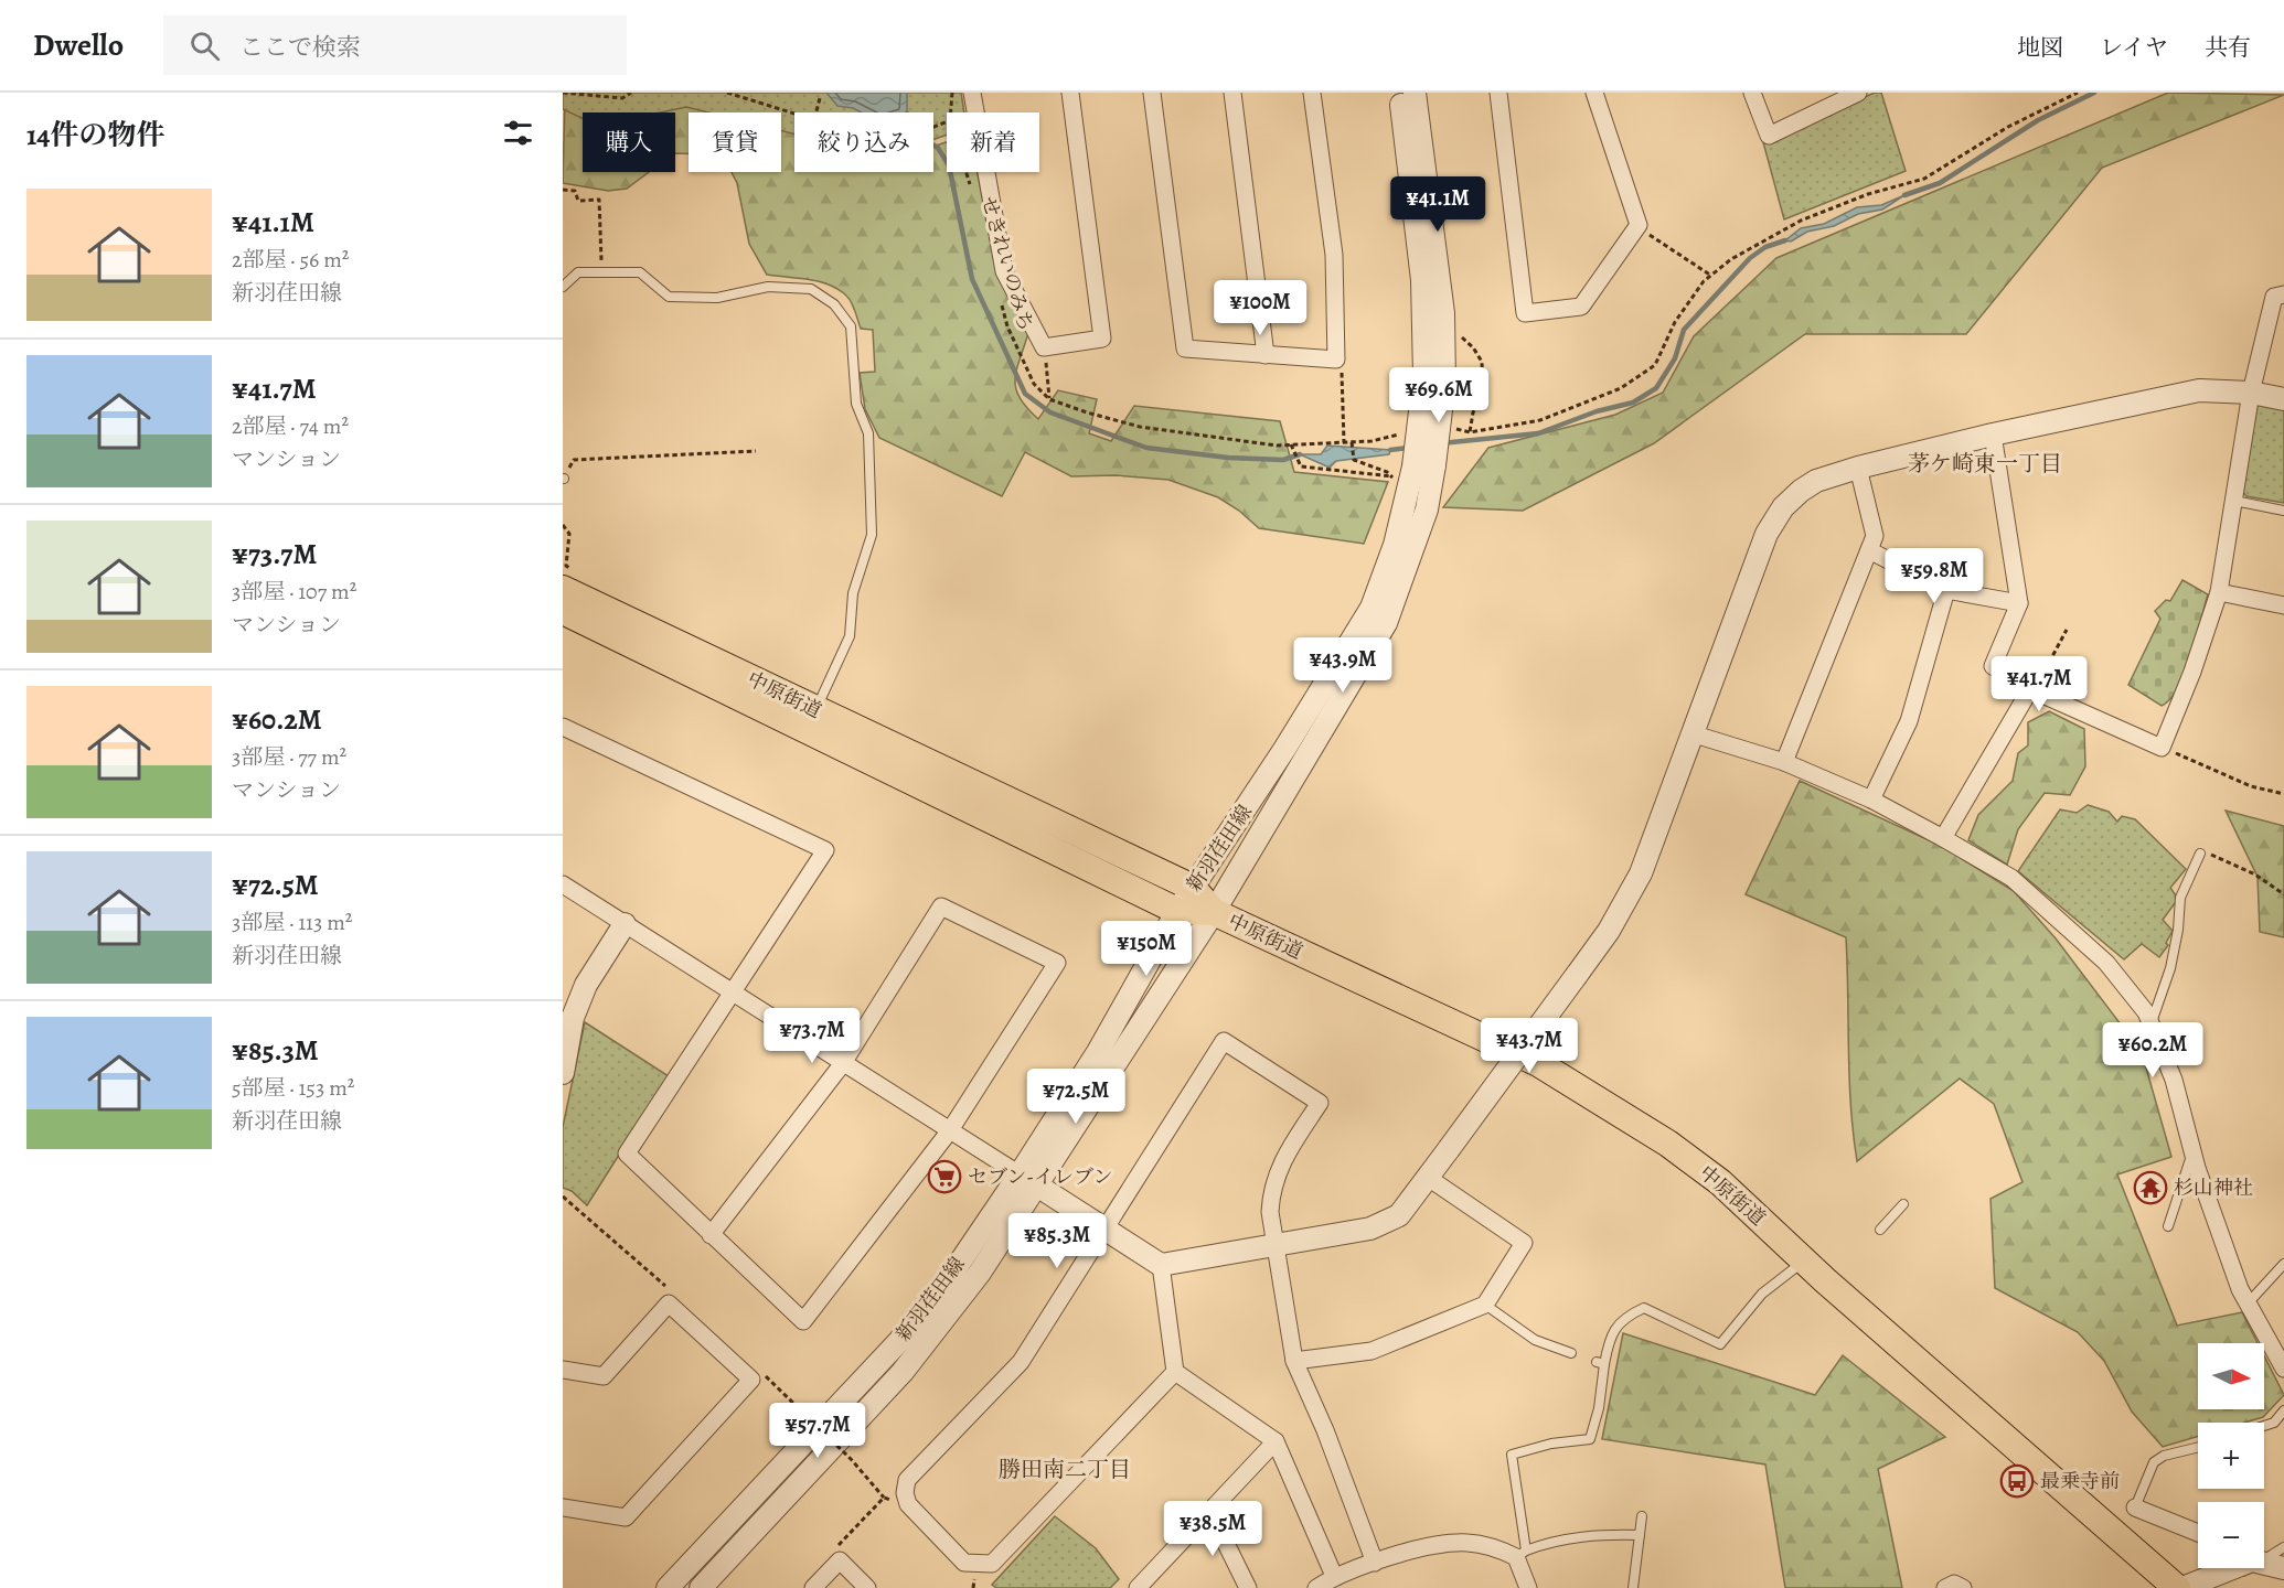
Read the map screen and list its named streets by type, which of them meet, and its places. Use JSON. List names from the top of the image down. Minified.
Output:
{"streets":{"main road":["中原街道"],"street":["新羽荏田線"],"path":["せきれいのみち"]},"crossings":[["中原街道","新羽荏田線"]],"districts":["茅ケ崎東一丁目","勝田南二丁目"],"places":{"supermarket":["セブン-イレブン"],"temple":["杉山神社"],"bus stop":["最乗寺前"]},"north":"right","page":{"header":"Dwello","search":"ここで検索","nav":["地図","レイヤ","共有"],"heading":"14件の物件","chip":["購入","賃貸","絞り込み","新着"],"list":[{"name":"¥41.1M","note":"2部屋 · 56 m² · 新羽荏田線"},{"name":"¥41.7M","note":"2部屋 · 74 m² · マンション"},{"name":"¥73.7M","note":"3部屋 · 107 m² · マンション"},{"name":"¥60.2M","note":"3部屋 · 77 m² · マンション"},{"name":"¥72.5M","note":"3部屋 · 113 m² · 新羽荏田線"},{"name":"¥85.3M","note":"5部屋 · 153 m² · 新羽荏田線"}],"price":["¥41.1M","¥100M","¥69.6M","¥59.8M","¥43.9M","¥41.7M","¥150M","¥73.7M","¥43.7M","¥60.2M","¥72.5M","¥85.3M","¥57.7M","¥38.5M"],"map_buttons":["+","−"]}}
